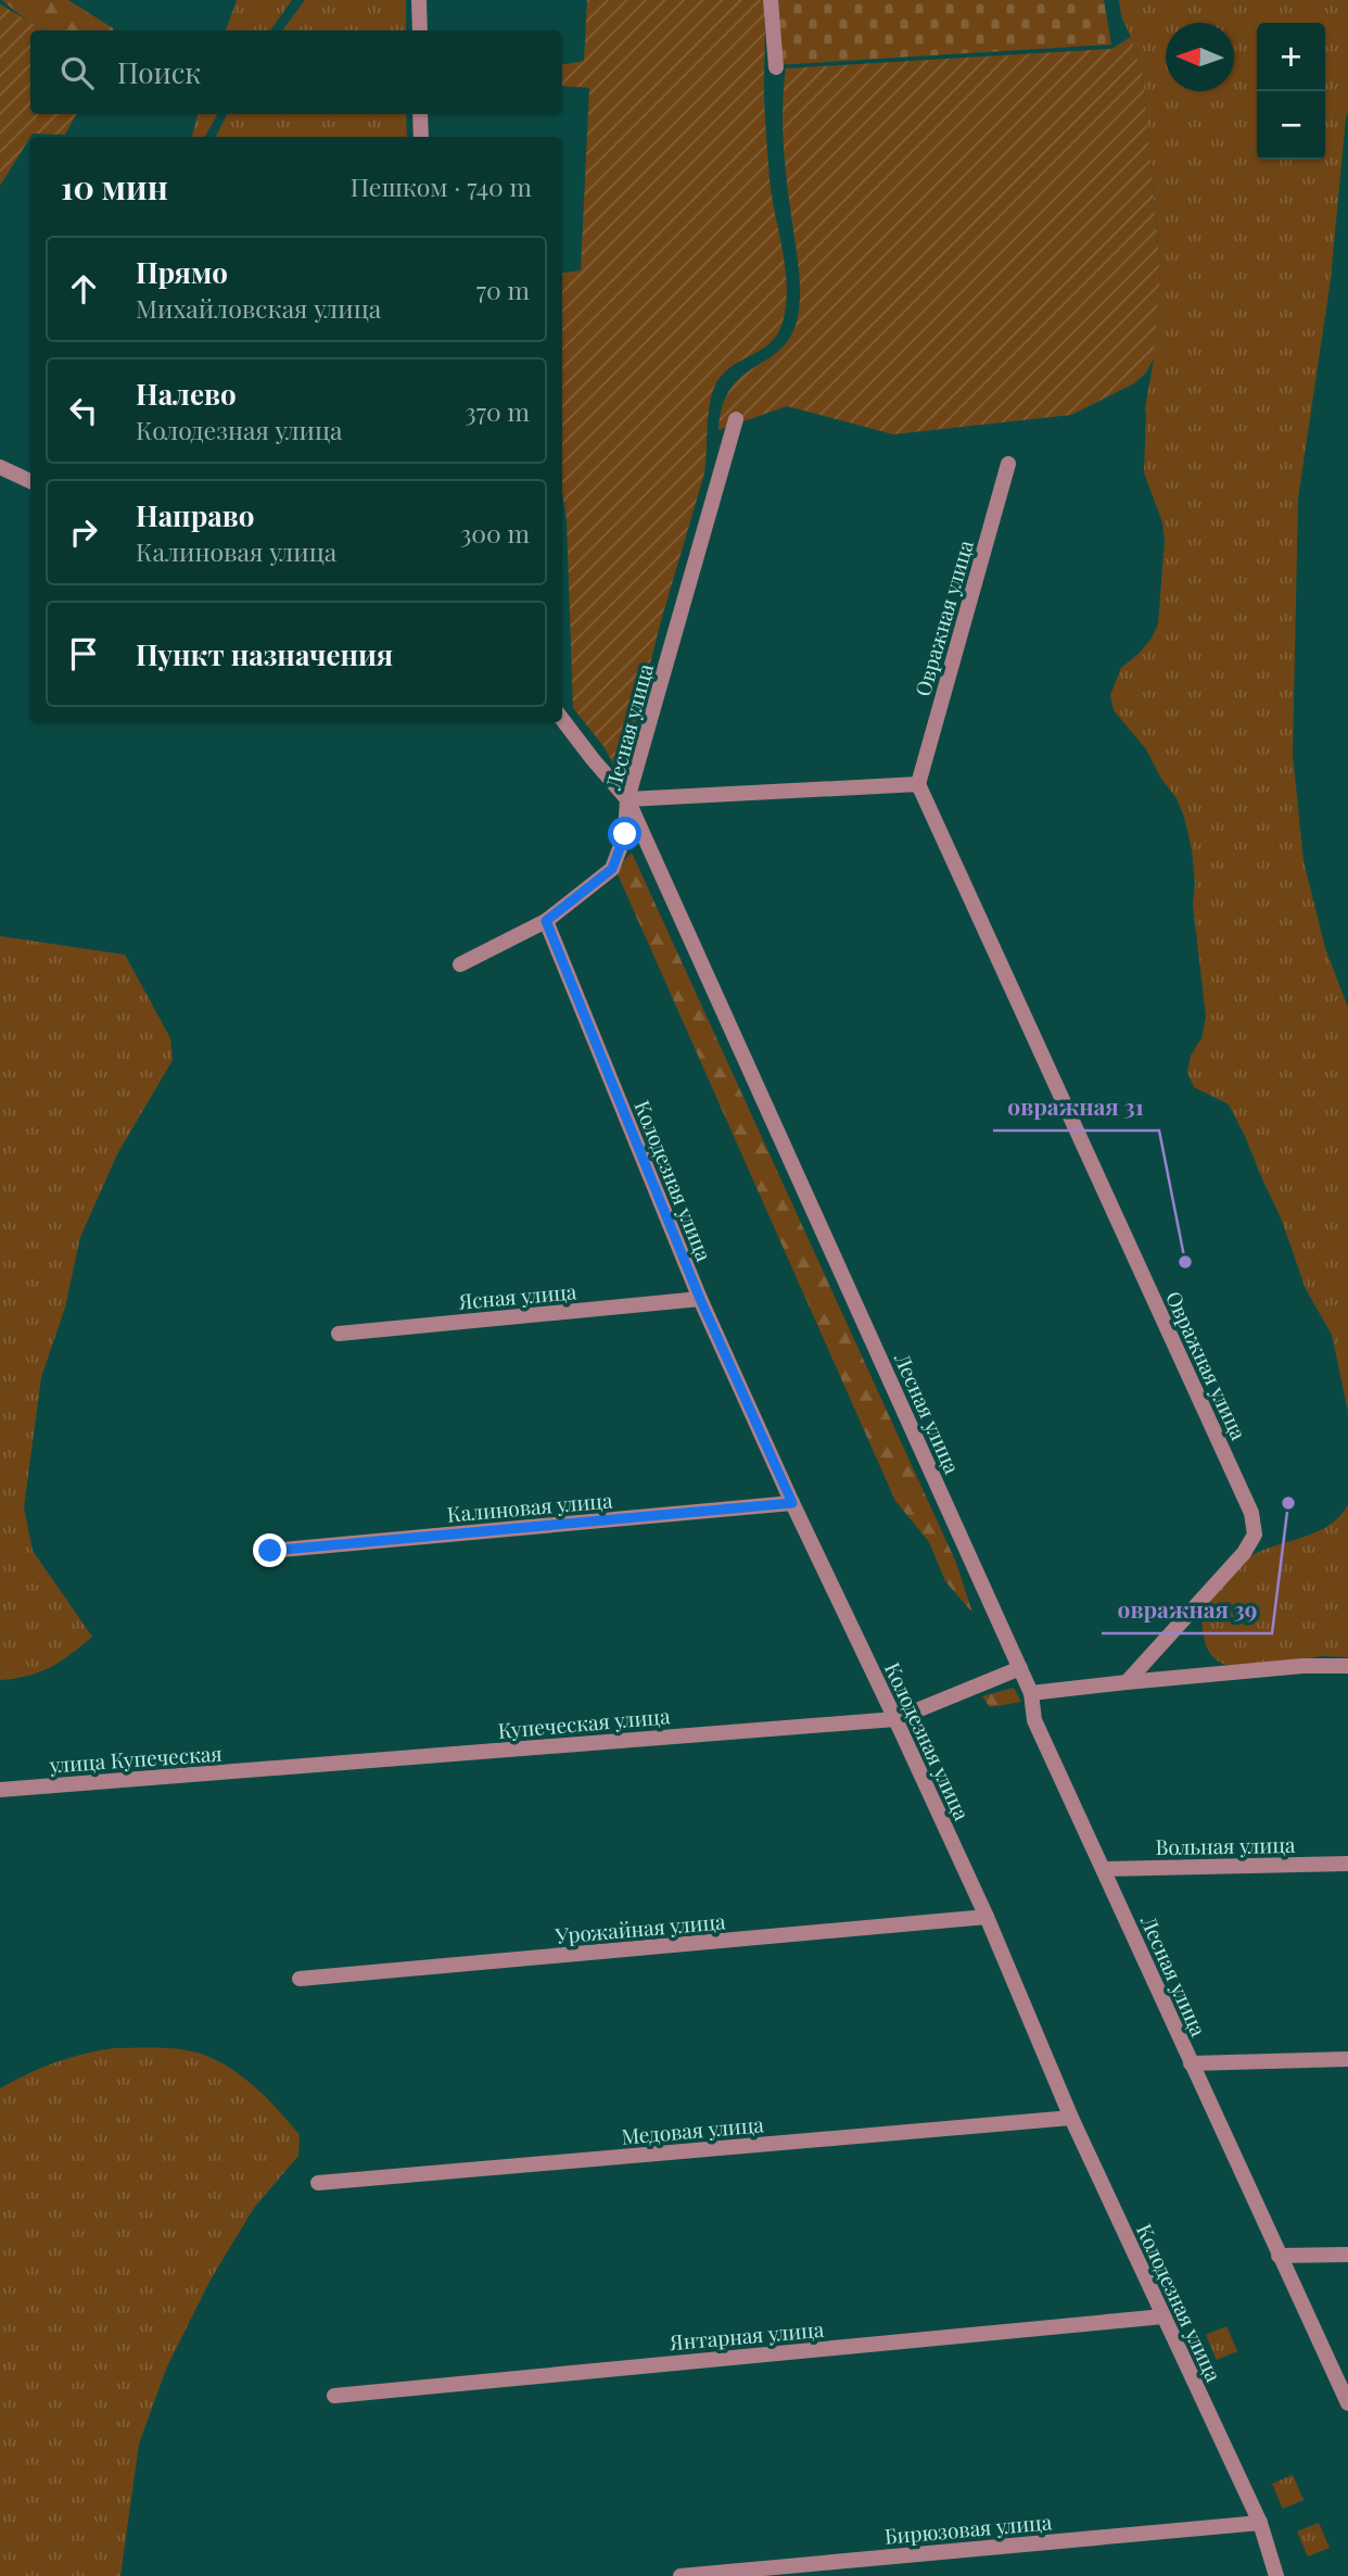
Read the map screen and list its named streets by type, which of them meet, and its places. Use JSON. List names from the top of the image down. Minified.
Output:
{"streets":{"street":["Овражная улица","Лесная улица","Колодезная улица","Ясная улица","Калиновая улица","Купеческая улица","улица Купеческая","Вольная улица","Урожайная улица","Медовая улица","Янтарная улица","Бирюзовая улица"]},"crossings":[["Лесная улица","Купеческая улица"],["Лесная улица","Вольная улица"],["Колодезная улица","Ясная улица"],["Колодезная улица","Калиновая улица"],["Колодезная улица","Купеческая улица"],["Колодезная улица","Урожайная улица"],["Колодезная улица","Медовая улица"],["Колодезная улица","Янтарная улица"],["Колодезная улица","Бирюзовая улица"],["Купеческая улица","улица Купеческая"]],"places":["овражная 31","овражная 39"],"north":"left","page":{"map_buttons":["+","−"],"search":"Поиск","heading":["10 мин","Пешком · 740 m"],"list":[["Прямо","Михайловская улица","70 m"],["Налево","Колодезная улица","370 m"],["Направо","Калиновая улица","300 m"],"Пункт назначения"]}}
